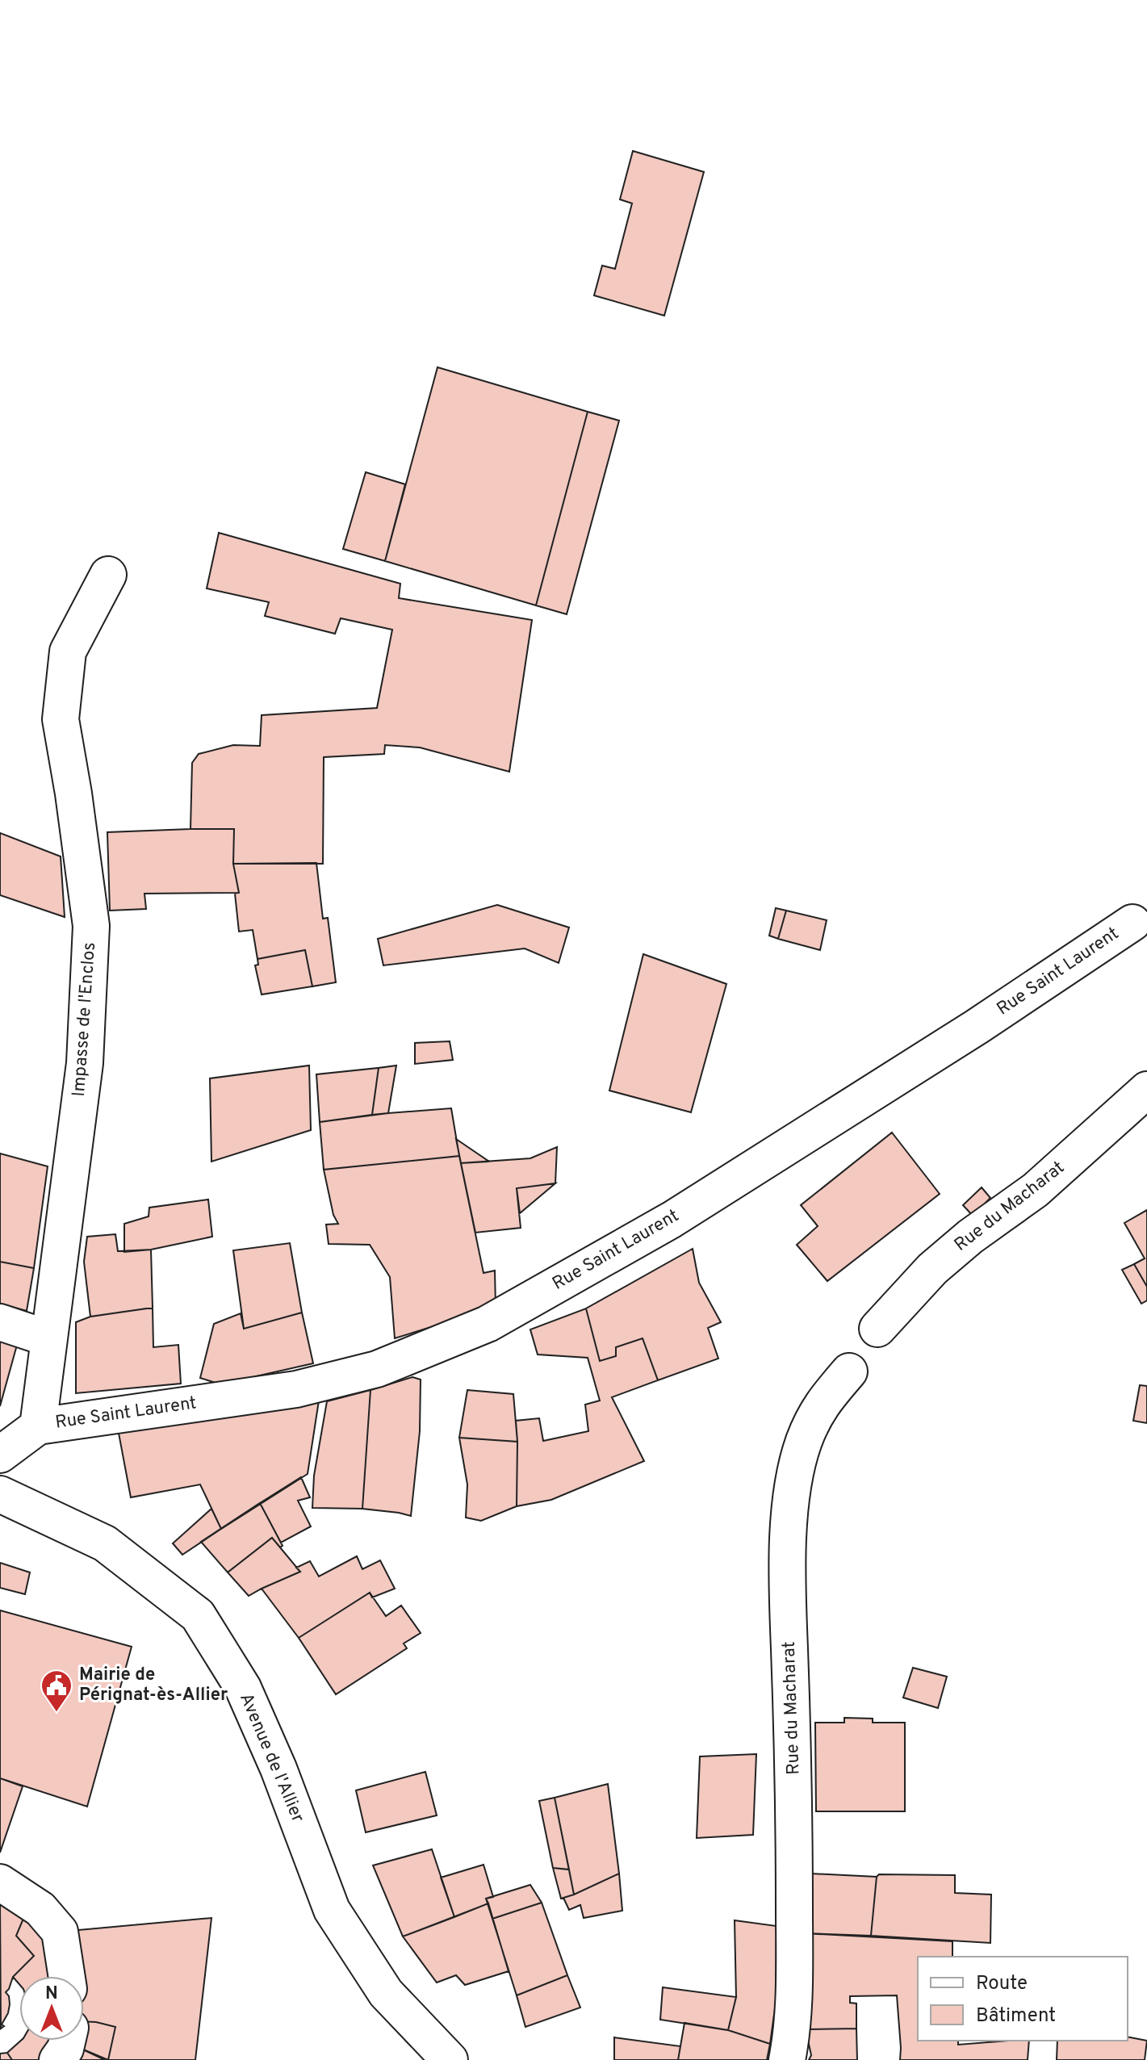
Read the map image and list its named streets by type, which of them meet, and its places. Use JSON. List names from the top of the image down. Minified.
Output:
{"streets":{"street":["Rue Saint Laurent","Impasse de l'Enclos","Rue du Macharat","Avenue de l'Allier"]},"crossings":[["Rue Saint Laurent","Impasse de l'Enclos"]],"places":{"public building":["Mairie de Pérignat-ès-Allier"]},"legend":["Route","Bâtiment"],"north":"top"}
